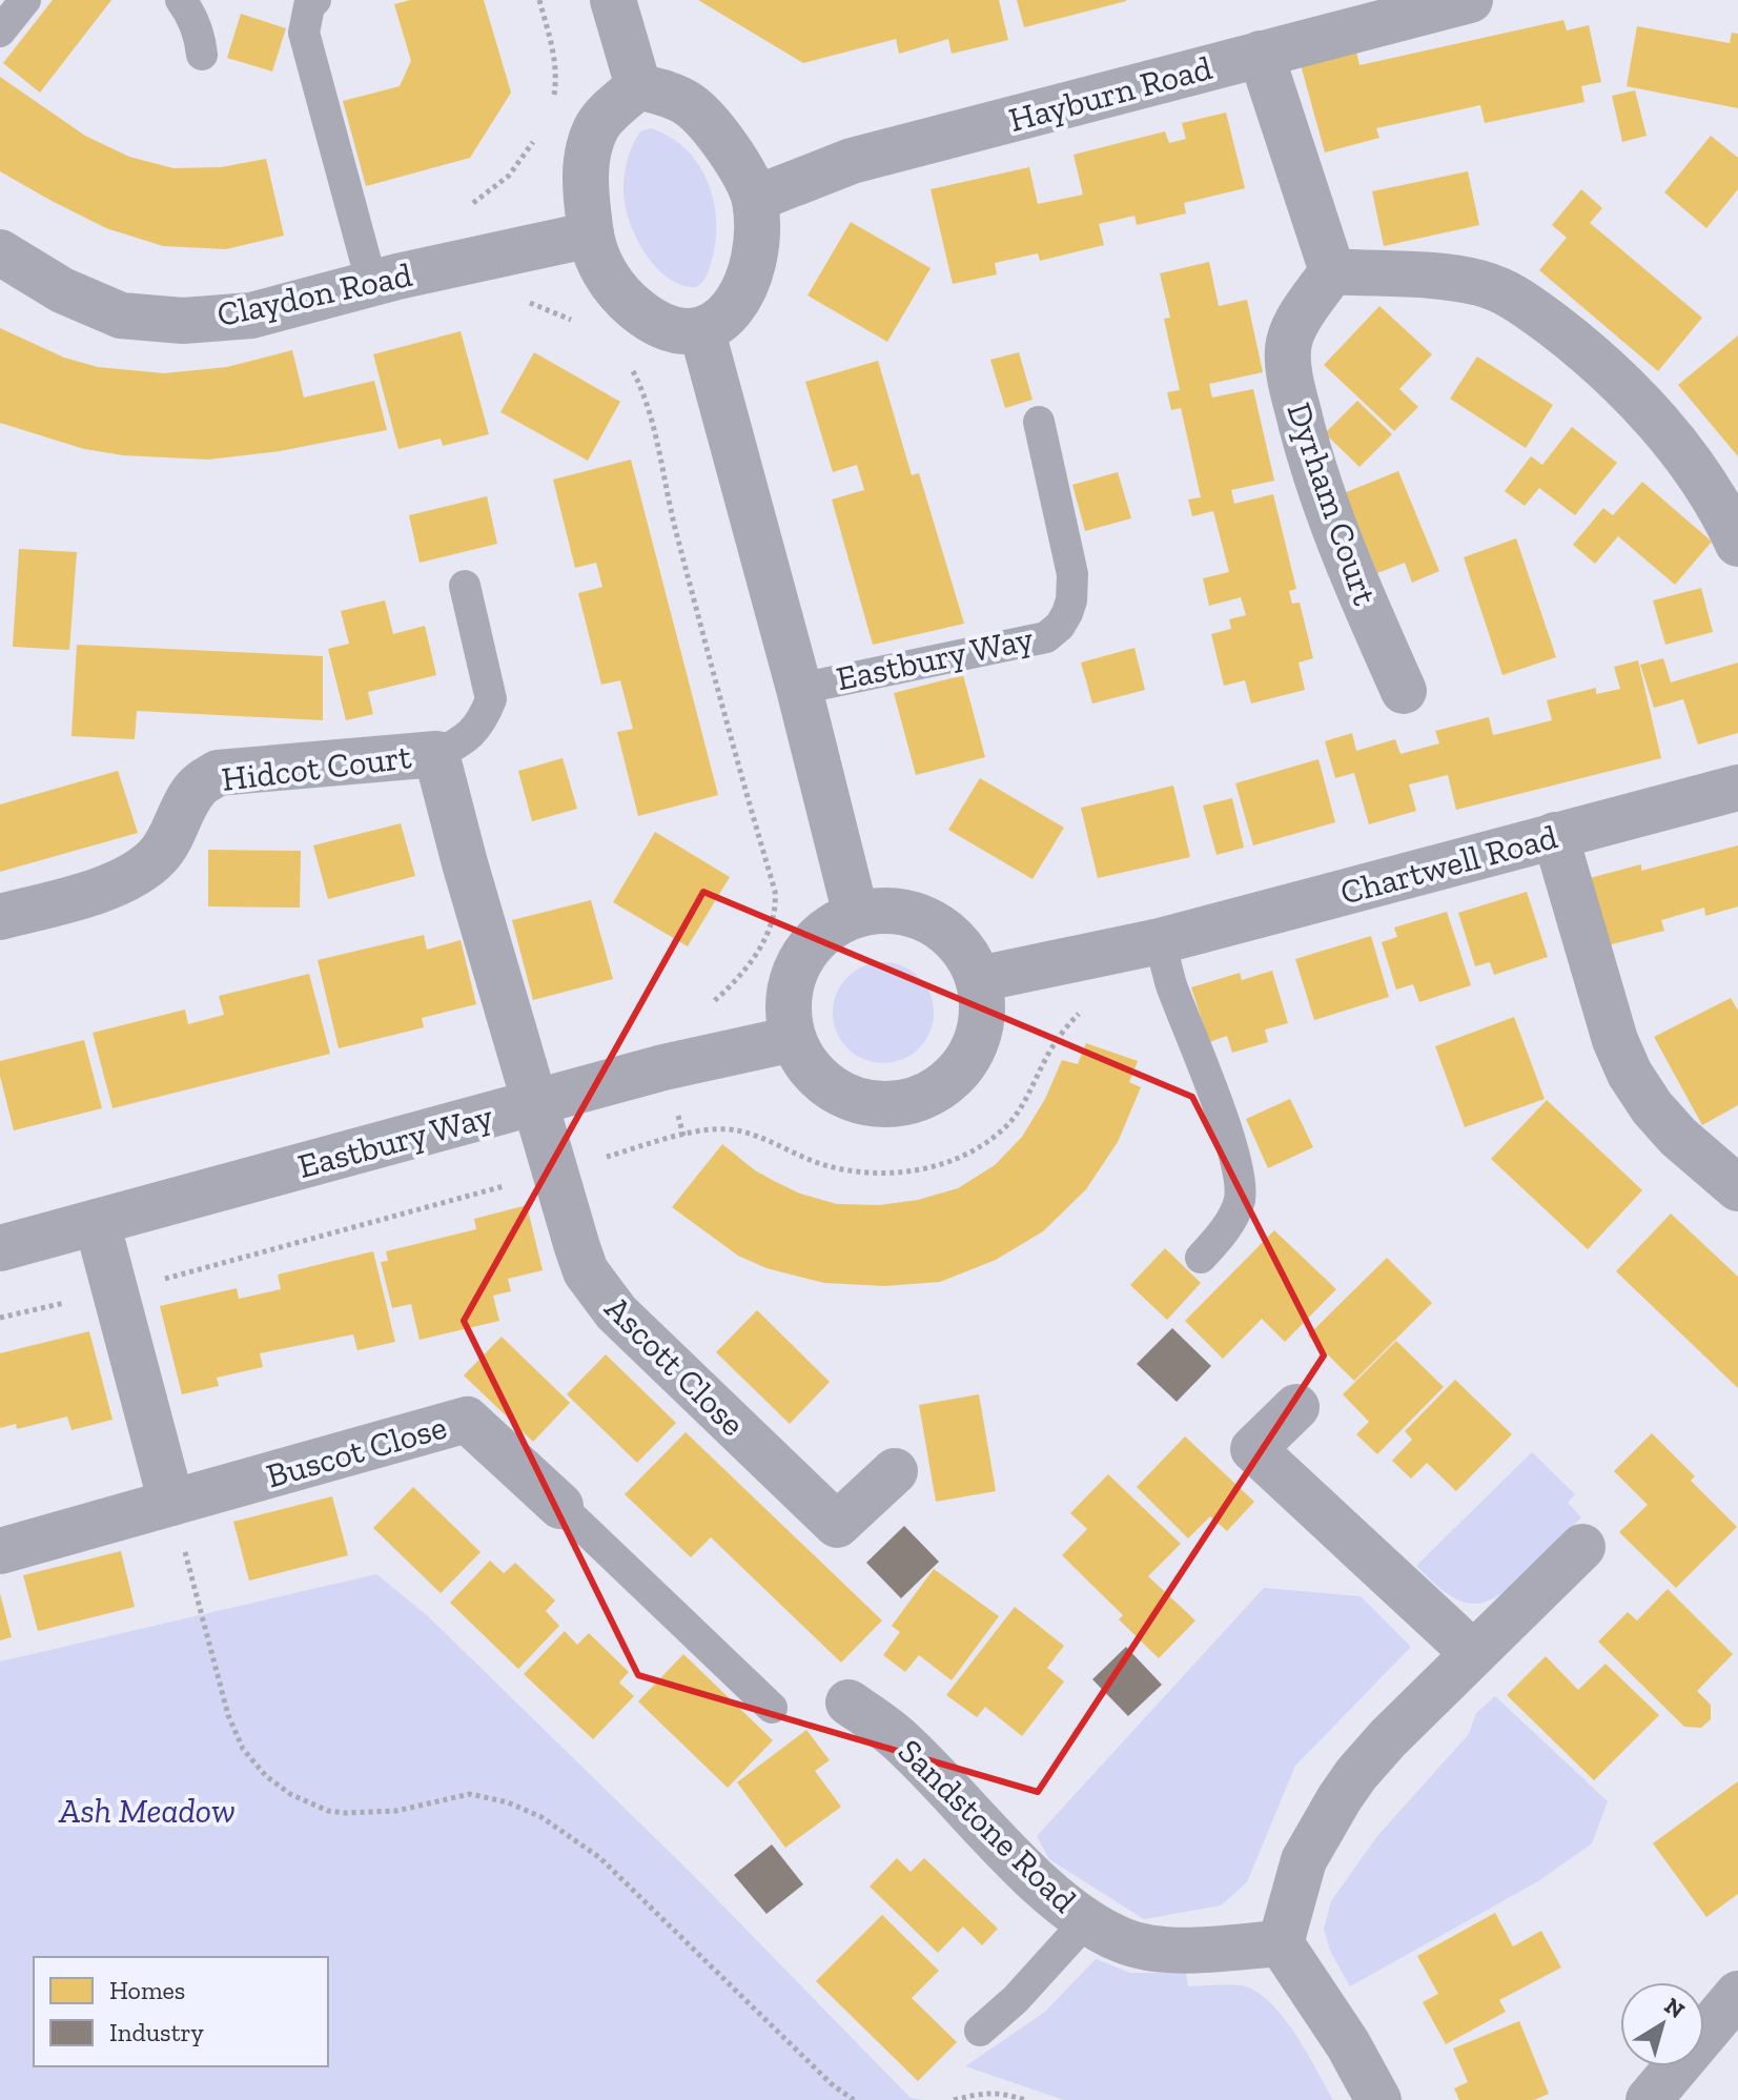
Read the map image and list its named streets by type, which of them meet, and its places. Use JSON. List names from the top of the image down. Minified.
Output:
{"streets":{"street":["Hayburn Road","Claydon Road","Dyrham Court","Eastbury Way","Hidcot Court","Chartwell Road","Ascott Close","Buscot Close","Sandstone Road"]},"crossings":[["Hayburn Road","Claydon Road"],["Hayburn Road","Eastbury Way"],["Claydon Road","Eastbury Way"],["Eastbury Way","Hidcot Court"],["Eastbury Way","Chartwell Road"],["Eastbury Way","Ascott Close"],["Hidcot Court","Ascott Close"]],"parks":["Ash Meadow"],"legend":["Homes","Industry"],"north":"top right"}
